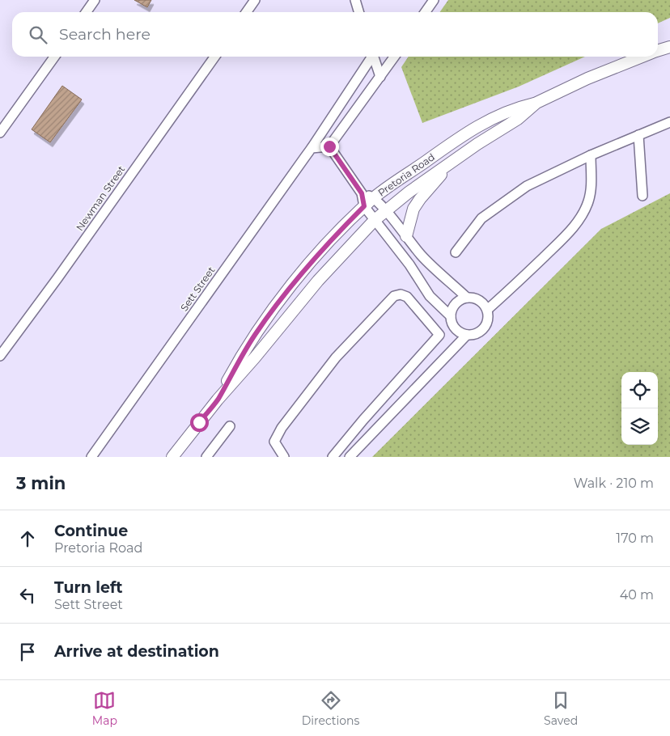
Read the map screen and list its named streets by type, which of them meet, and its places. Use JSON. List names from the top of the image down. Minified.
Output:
{"streets":{"street":["Pretoria Road","Newman Street","Sett Street"]},"page":{"search":"Search here","heading":["3 min","Walk · 210 m"],"list":[["Continue","Pretoria Road","170 m"],["Turn left","Sett Street","40 m"],"Arrive at destination"],"nav":["Map","Directions","Saved"]}}
